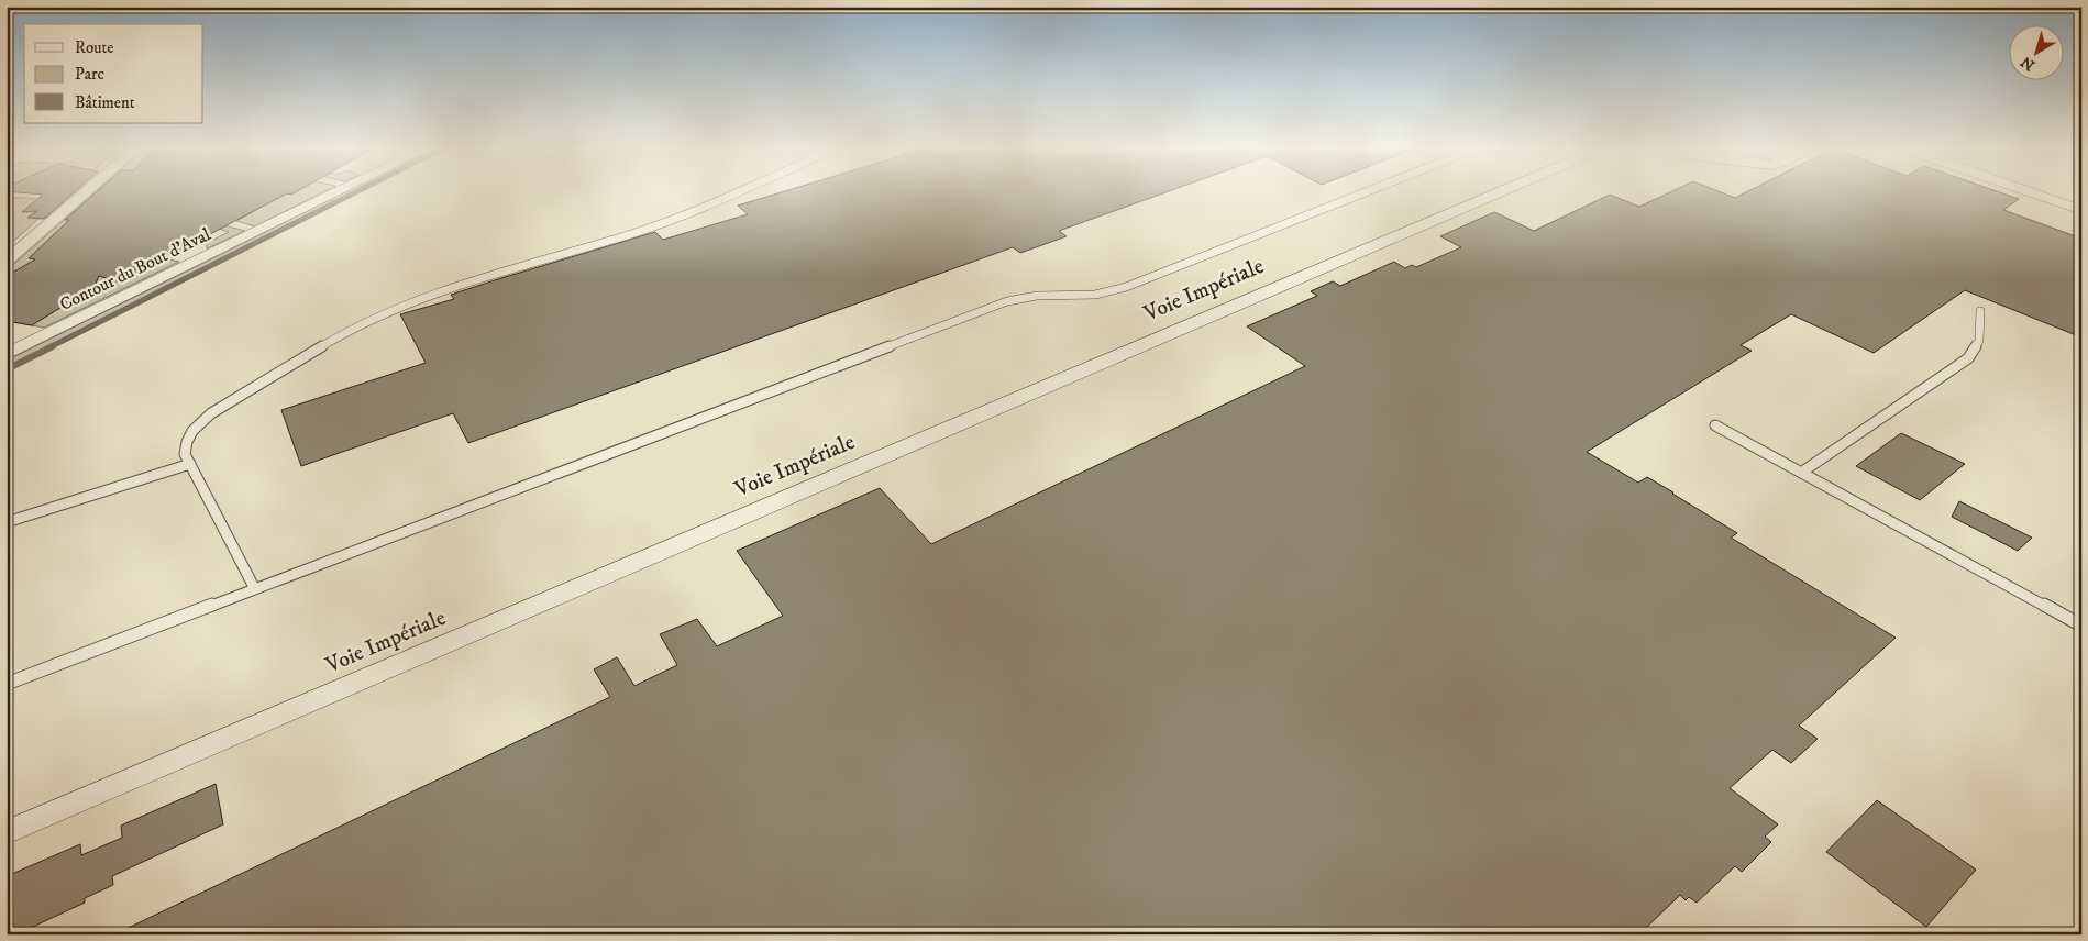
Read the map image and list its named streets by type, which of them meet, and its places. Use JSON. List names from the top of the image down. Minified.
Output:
{"streets":{"street":["Contour du Bout d'Aval","Voie Impériale"]},"legend":["Route","Parc","Bâtiment"],"north":"bottom left"}
